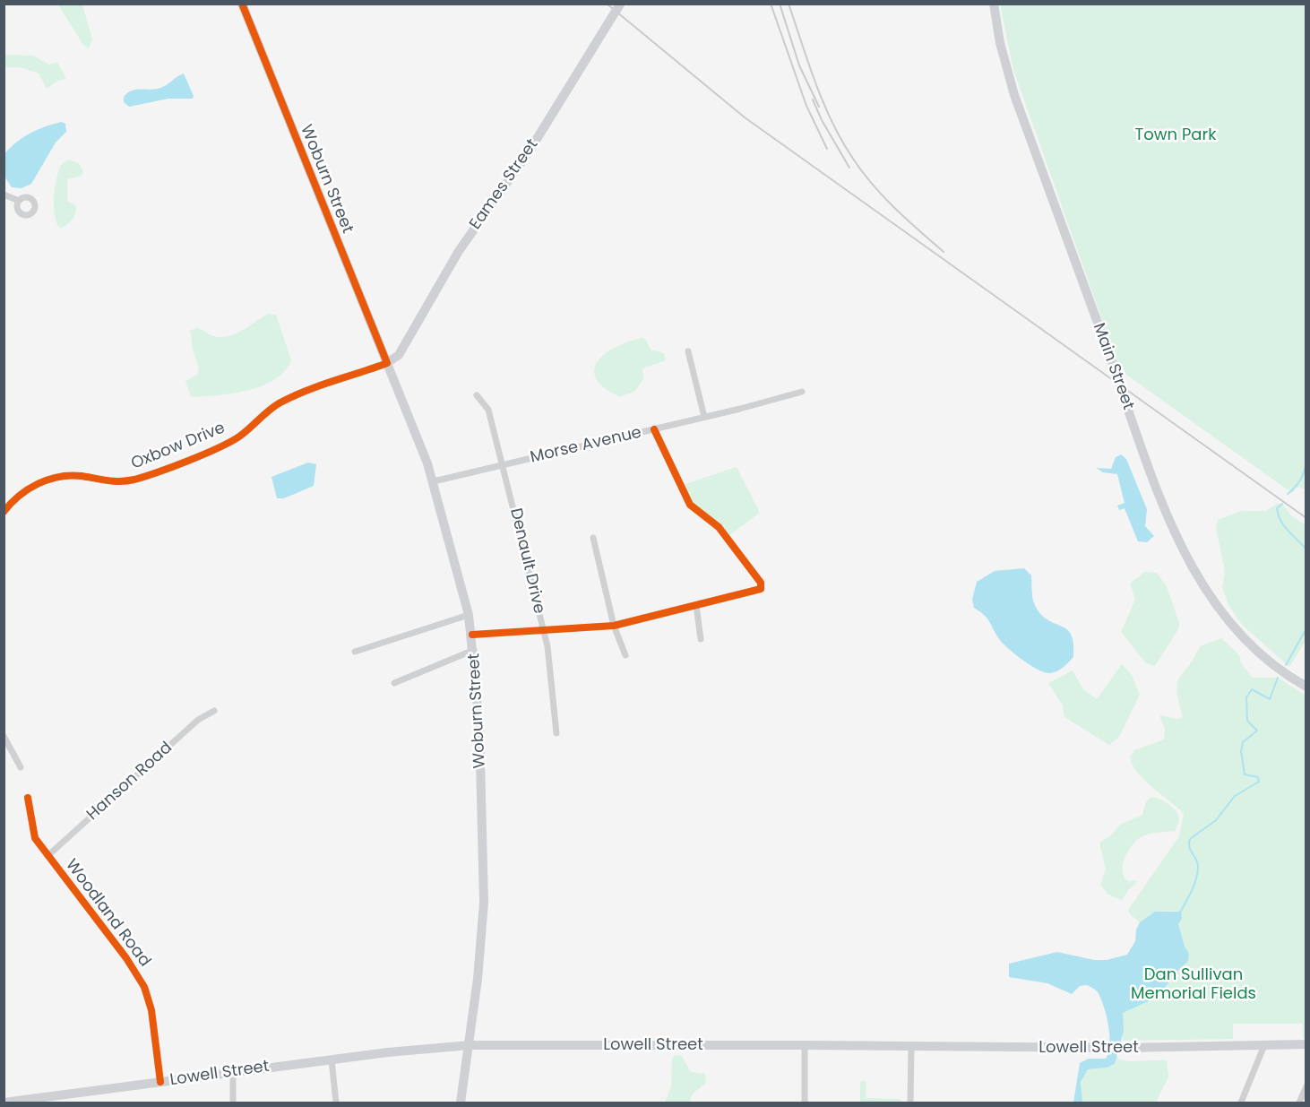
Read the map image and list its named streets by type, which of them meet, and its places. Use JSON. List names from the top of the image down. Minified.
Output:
{"streets":{"main road":["Woburn Street","Eames Street","Main Street","Lowell Street"],"street":["Morse Avenue","Oxbow Drive","Denault Drive","Hanson Road","Woodland Road"]},"crossings":[["Woburn Street","Eames Street"],["Woburn Street","Morse Avenue"],["Woburn Street","Oxbow Drive"],["Woburn Street","Lowell Street"],["Eames Street","Oxbow Drive"],["Morse Avenue","Denault Drive"],["Hanson Road","Woodland Road"],["Woodland Road","Lowell Street"]],"parks":["Town Park","Dan Sullivan Memorial Fields"]}
